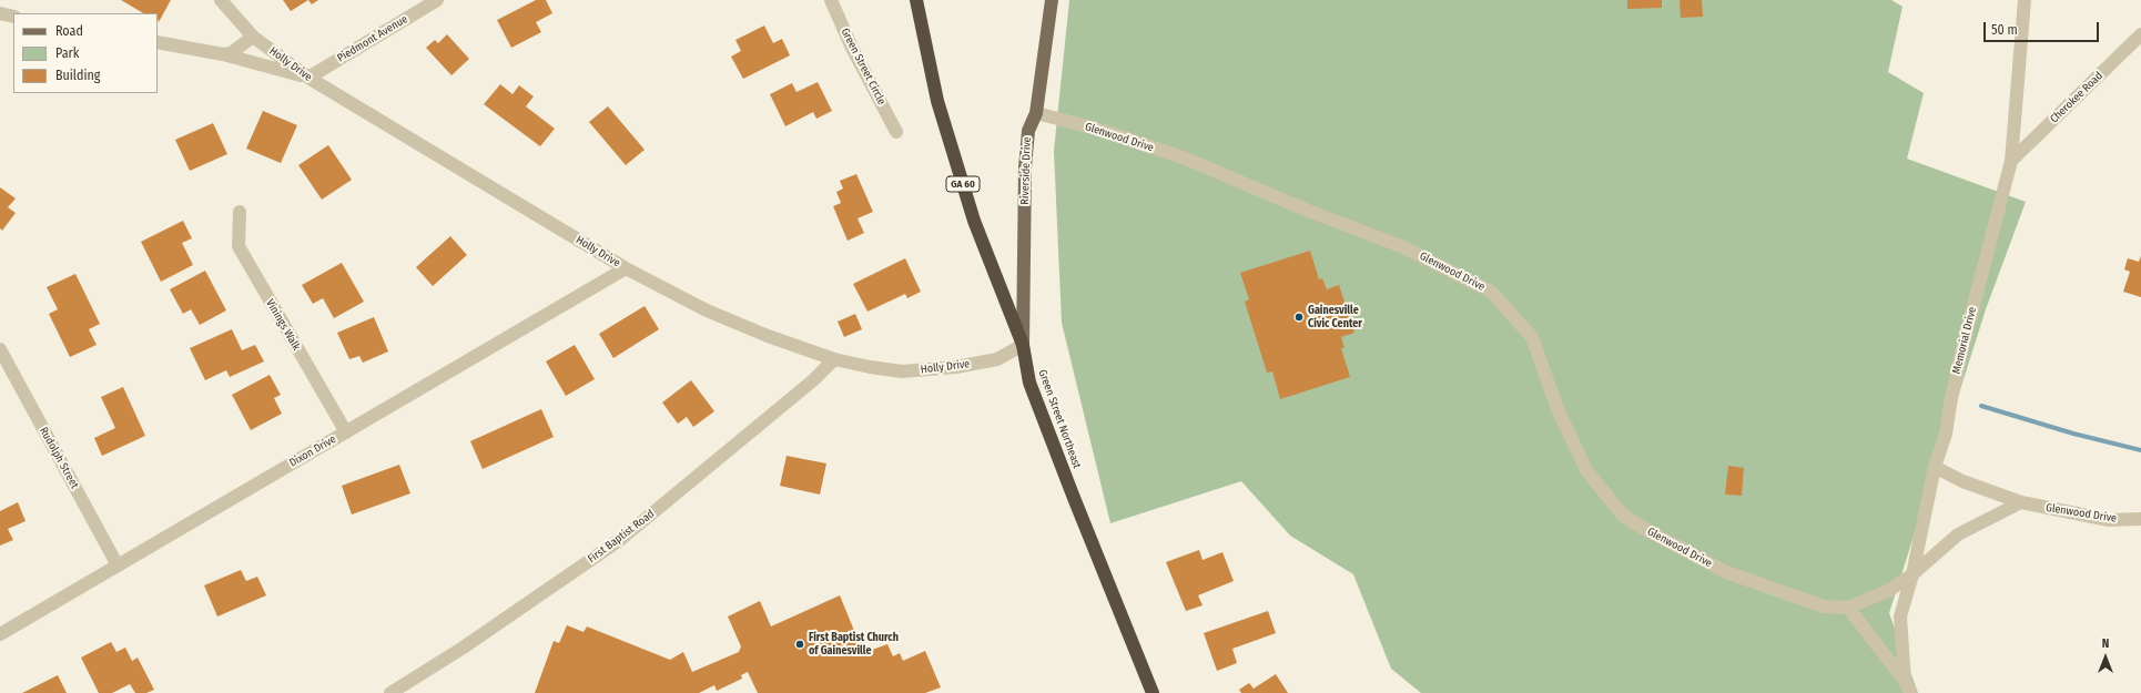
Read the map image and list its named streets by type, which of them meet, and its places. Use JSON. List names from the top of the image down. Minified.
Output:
{"streets":{"highway":["GA 60","Green Street Northeast"],"main road":["Riverside Drive"],"street":["Piedmont Avenue","Holly Drive","Green Street Circle","Cherokee Road","Glenwood Drive","Vinings Walk","Memorial Drive","Dixon Drive","Rudolph Street","First Baptist Road"]},"crossings":[["Piedmont Avenue","Holly Drive"],["Holly Drive","Riverside Drive"],["Holly Drive","Green Street Northeast"],["Holly Drive","Dixon Drive"],["Holly Drive","First Baptist Road"],["Cherokee Road","Memorial Drive"],["Glenwood Drive","Riverside Drive"],["Glenwood Drive","Memorial Drive"],["Riverside Drive","Green Street Northeast"],["Vinings Walk","Dixon Drive"],["Dixon Drive","Rudolph Street"]],"places":["Gainesville Civic Center","First Baptist Church of Gainesville"],"legend":["Road","Park","Building"],"scale_bar":"50 m","north":"top"}
